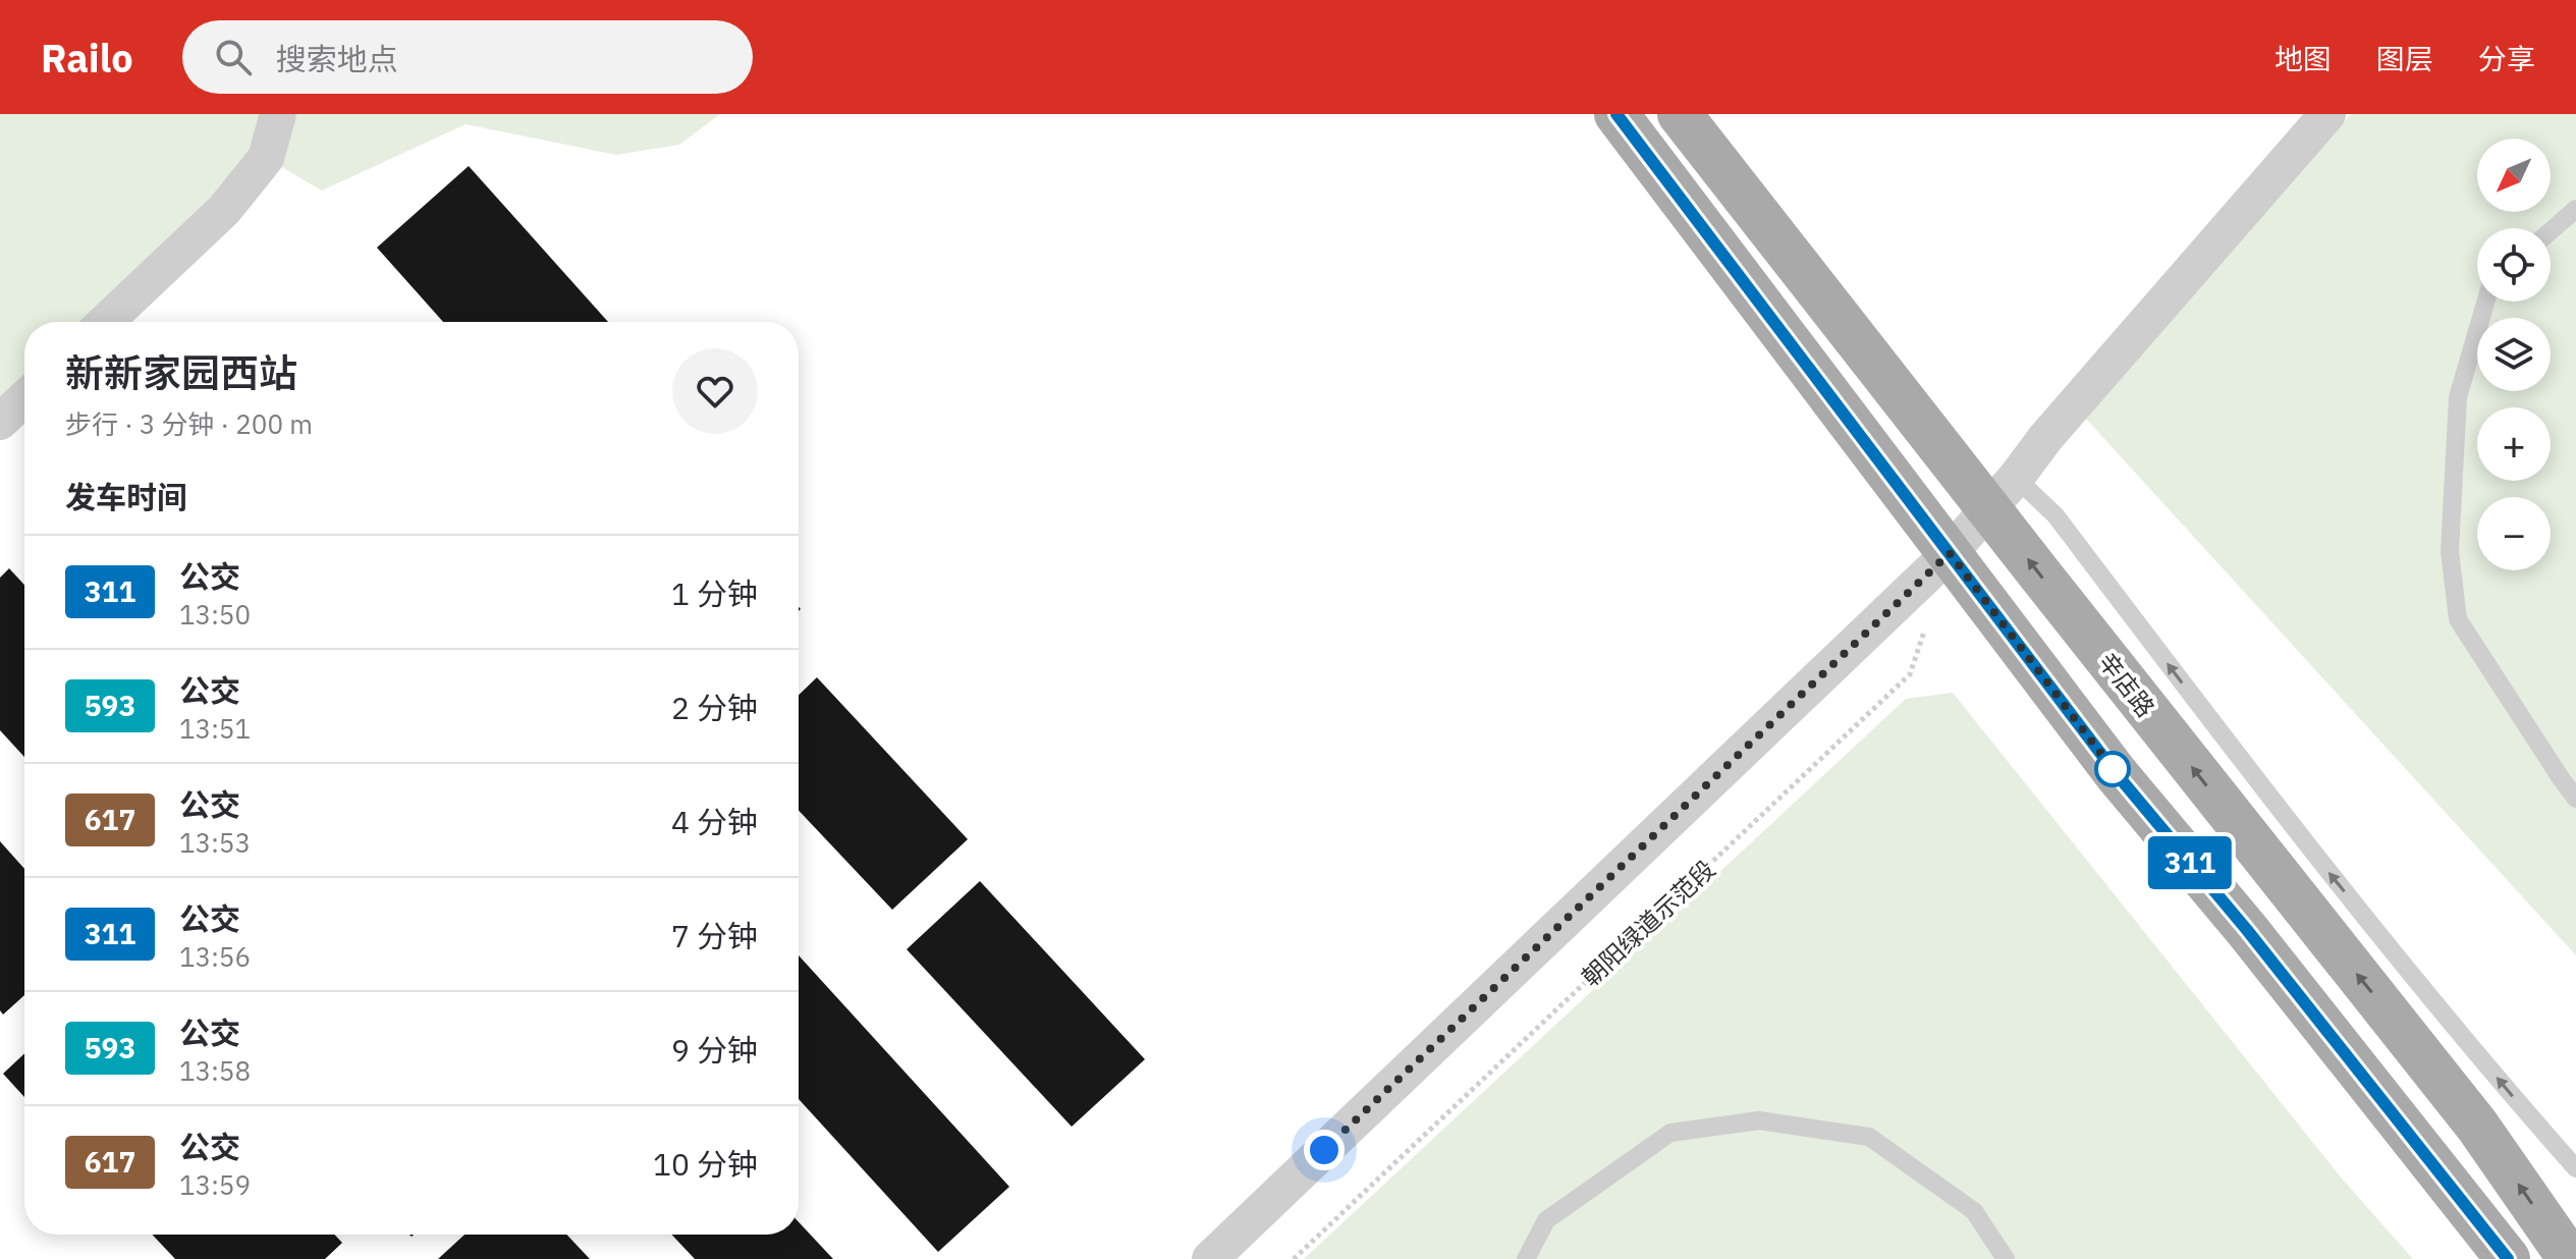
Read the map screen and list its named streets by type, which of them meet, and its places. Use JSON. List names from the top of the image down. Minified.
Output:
{"streets":{"main road":["辛店路"],"path":["朝阳绿道示范段"]},"lines":["bus line 311"],"north":"bottom left","page":{"header":"Railo","search":"搜索地点","nav":["地图","图层","分享"],"on_map":"311","map_buttons":["+","−"],"heading":[["新新家园西站","步行 · 3 分钟 · 200 m"],"发车时间"],"list":[{"mark":"311","name":"公交","note":"13:50","value":"1 分钟"},{"mark":"593","name":"公交","note":"13:51","value":"2 分钟"},{"mark":"617","name":"公交","note":"13:53","value":"4 分钟"},{"mark":"311","name":"公交","note":"13:56","value":"7 分钟"},{"mark":"593","name":"公交","note":"13:58","value":"9 分钟"},{"mark":"617","name":"公交","note":"13:59","value":"10 分钟"}]}}
